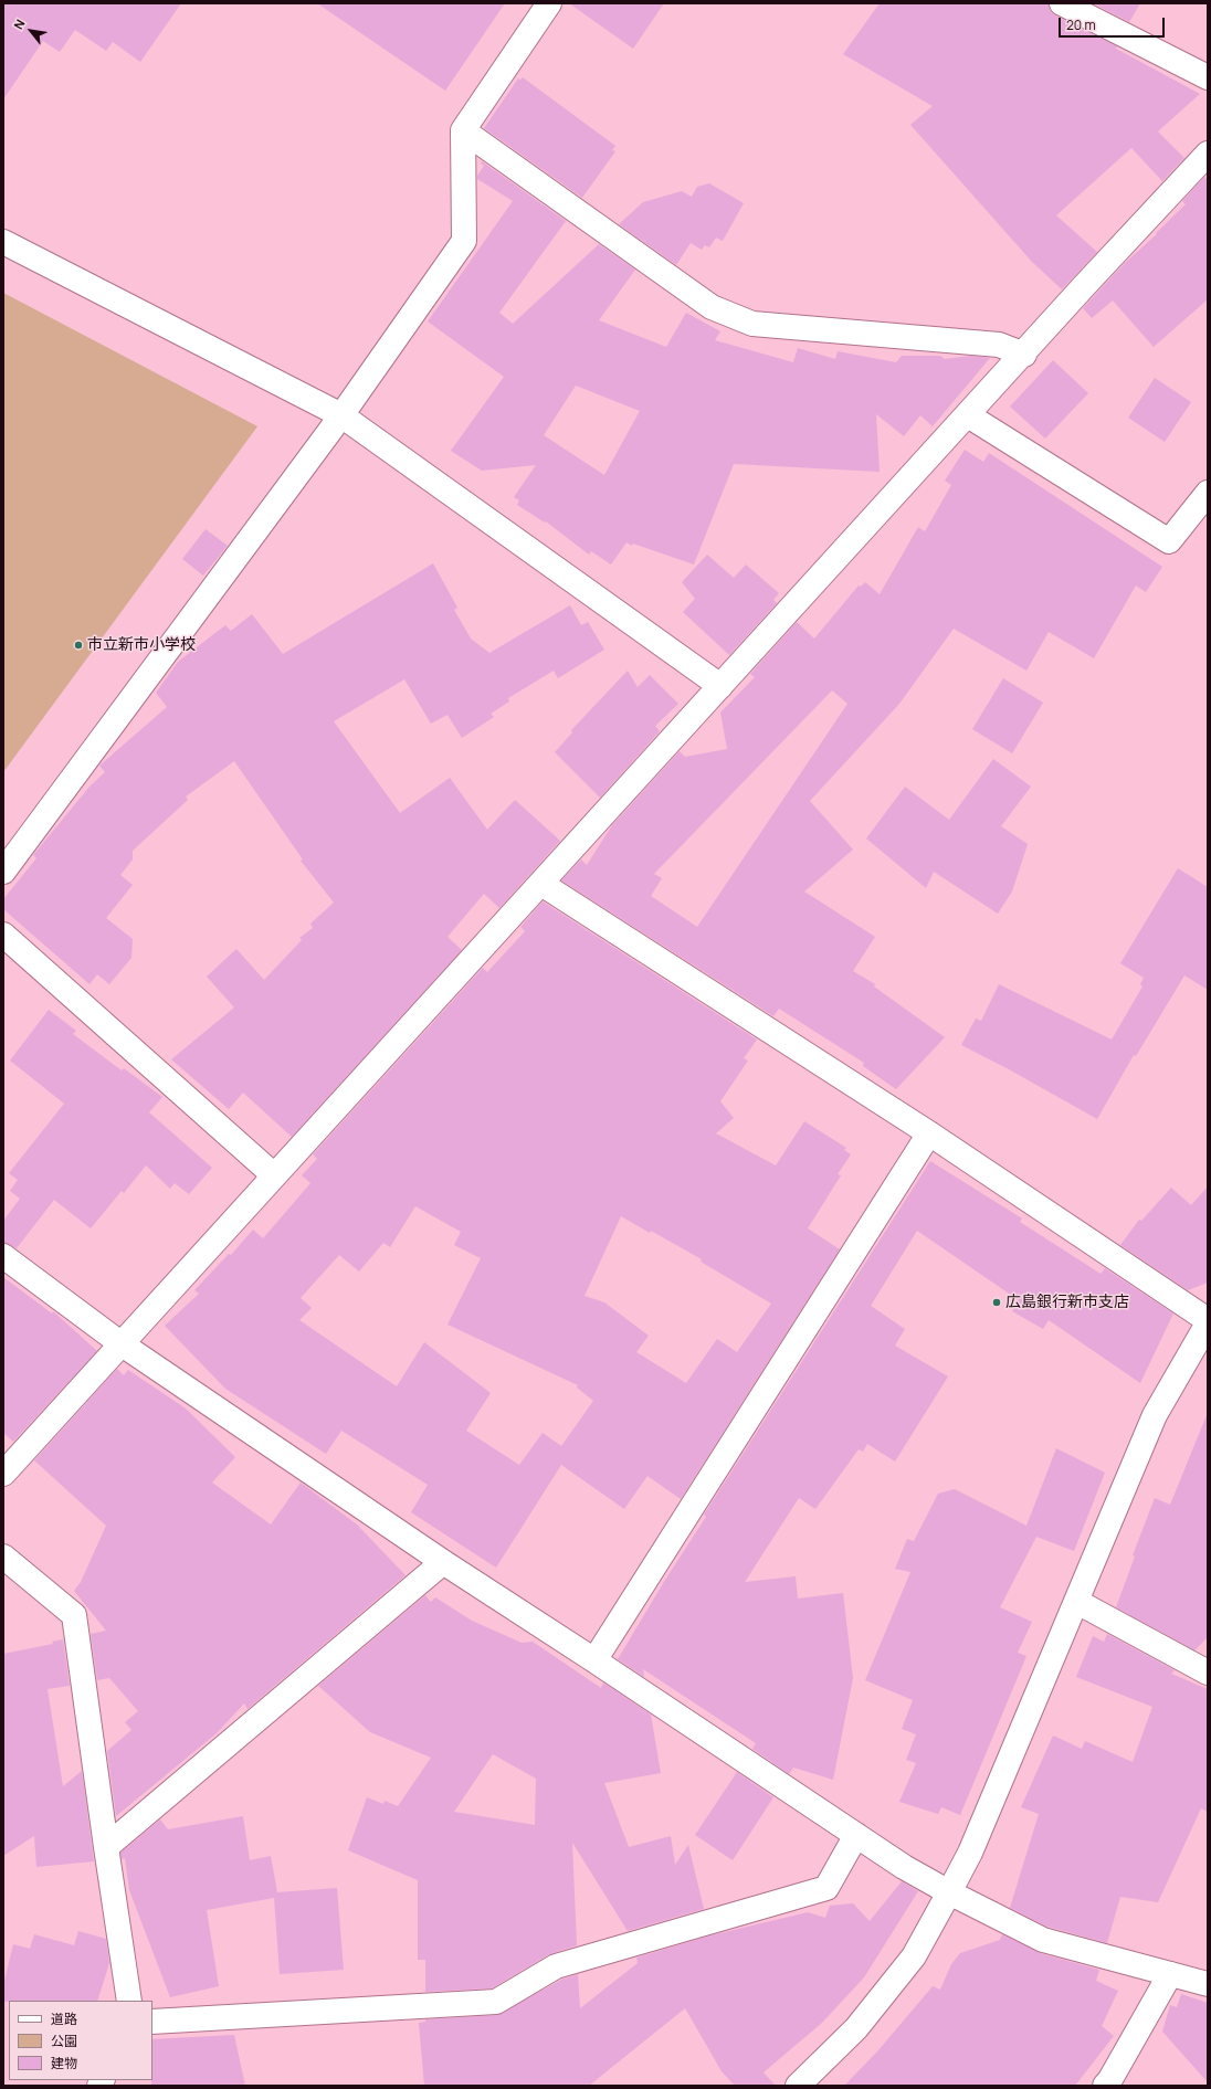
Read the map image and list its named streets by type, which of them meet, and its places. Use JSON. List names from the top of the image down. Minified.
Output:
{"places":["市立新市小学校","広島銀行新市支店"],"legend":["道路","公園","建物"],"scale_bar":"20 m","north":"top left"}
